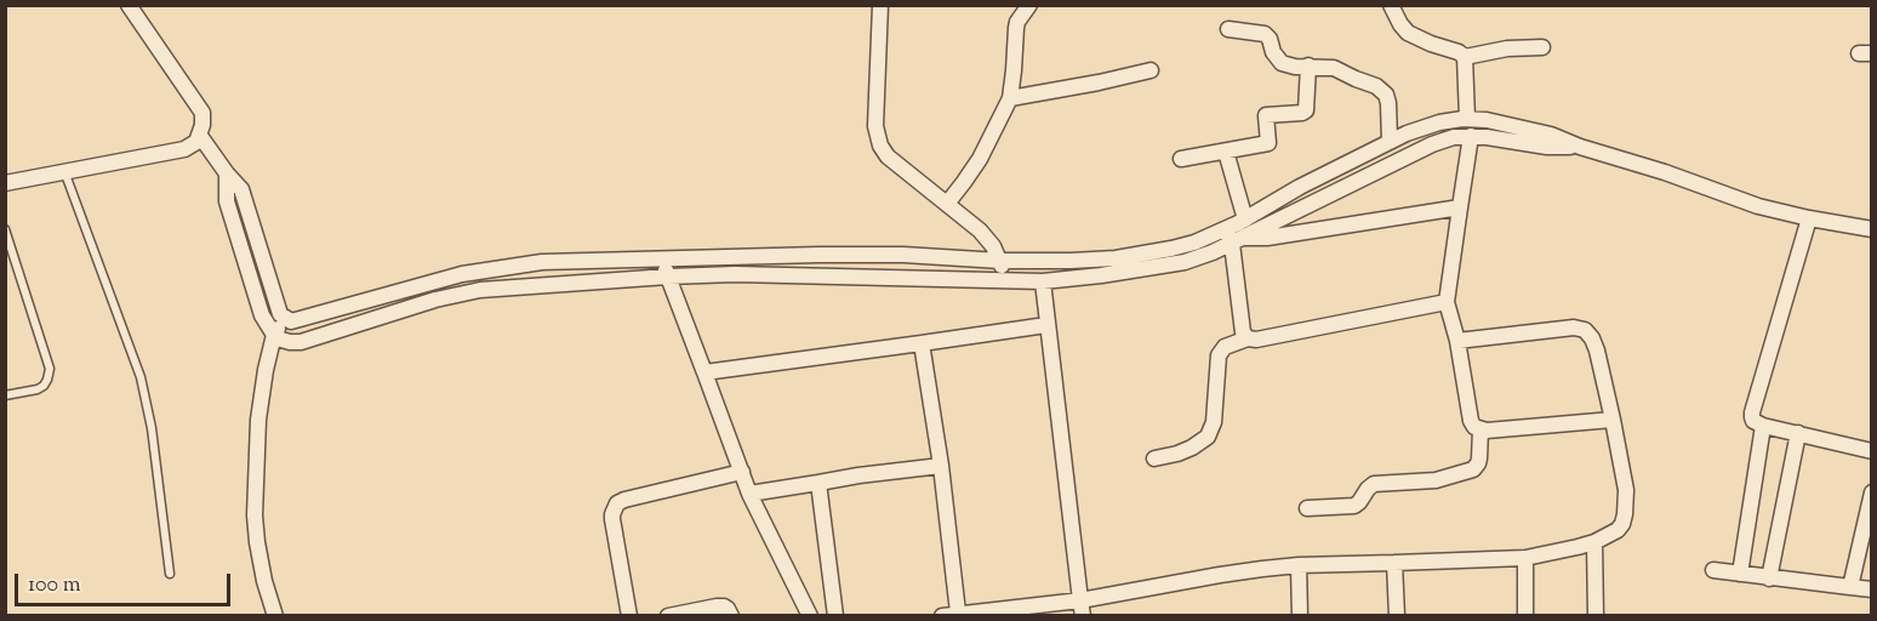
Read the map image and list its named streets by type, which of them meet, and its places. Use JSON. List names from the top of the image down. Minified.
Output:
{"scale_bar":"100 m"}
